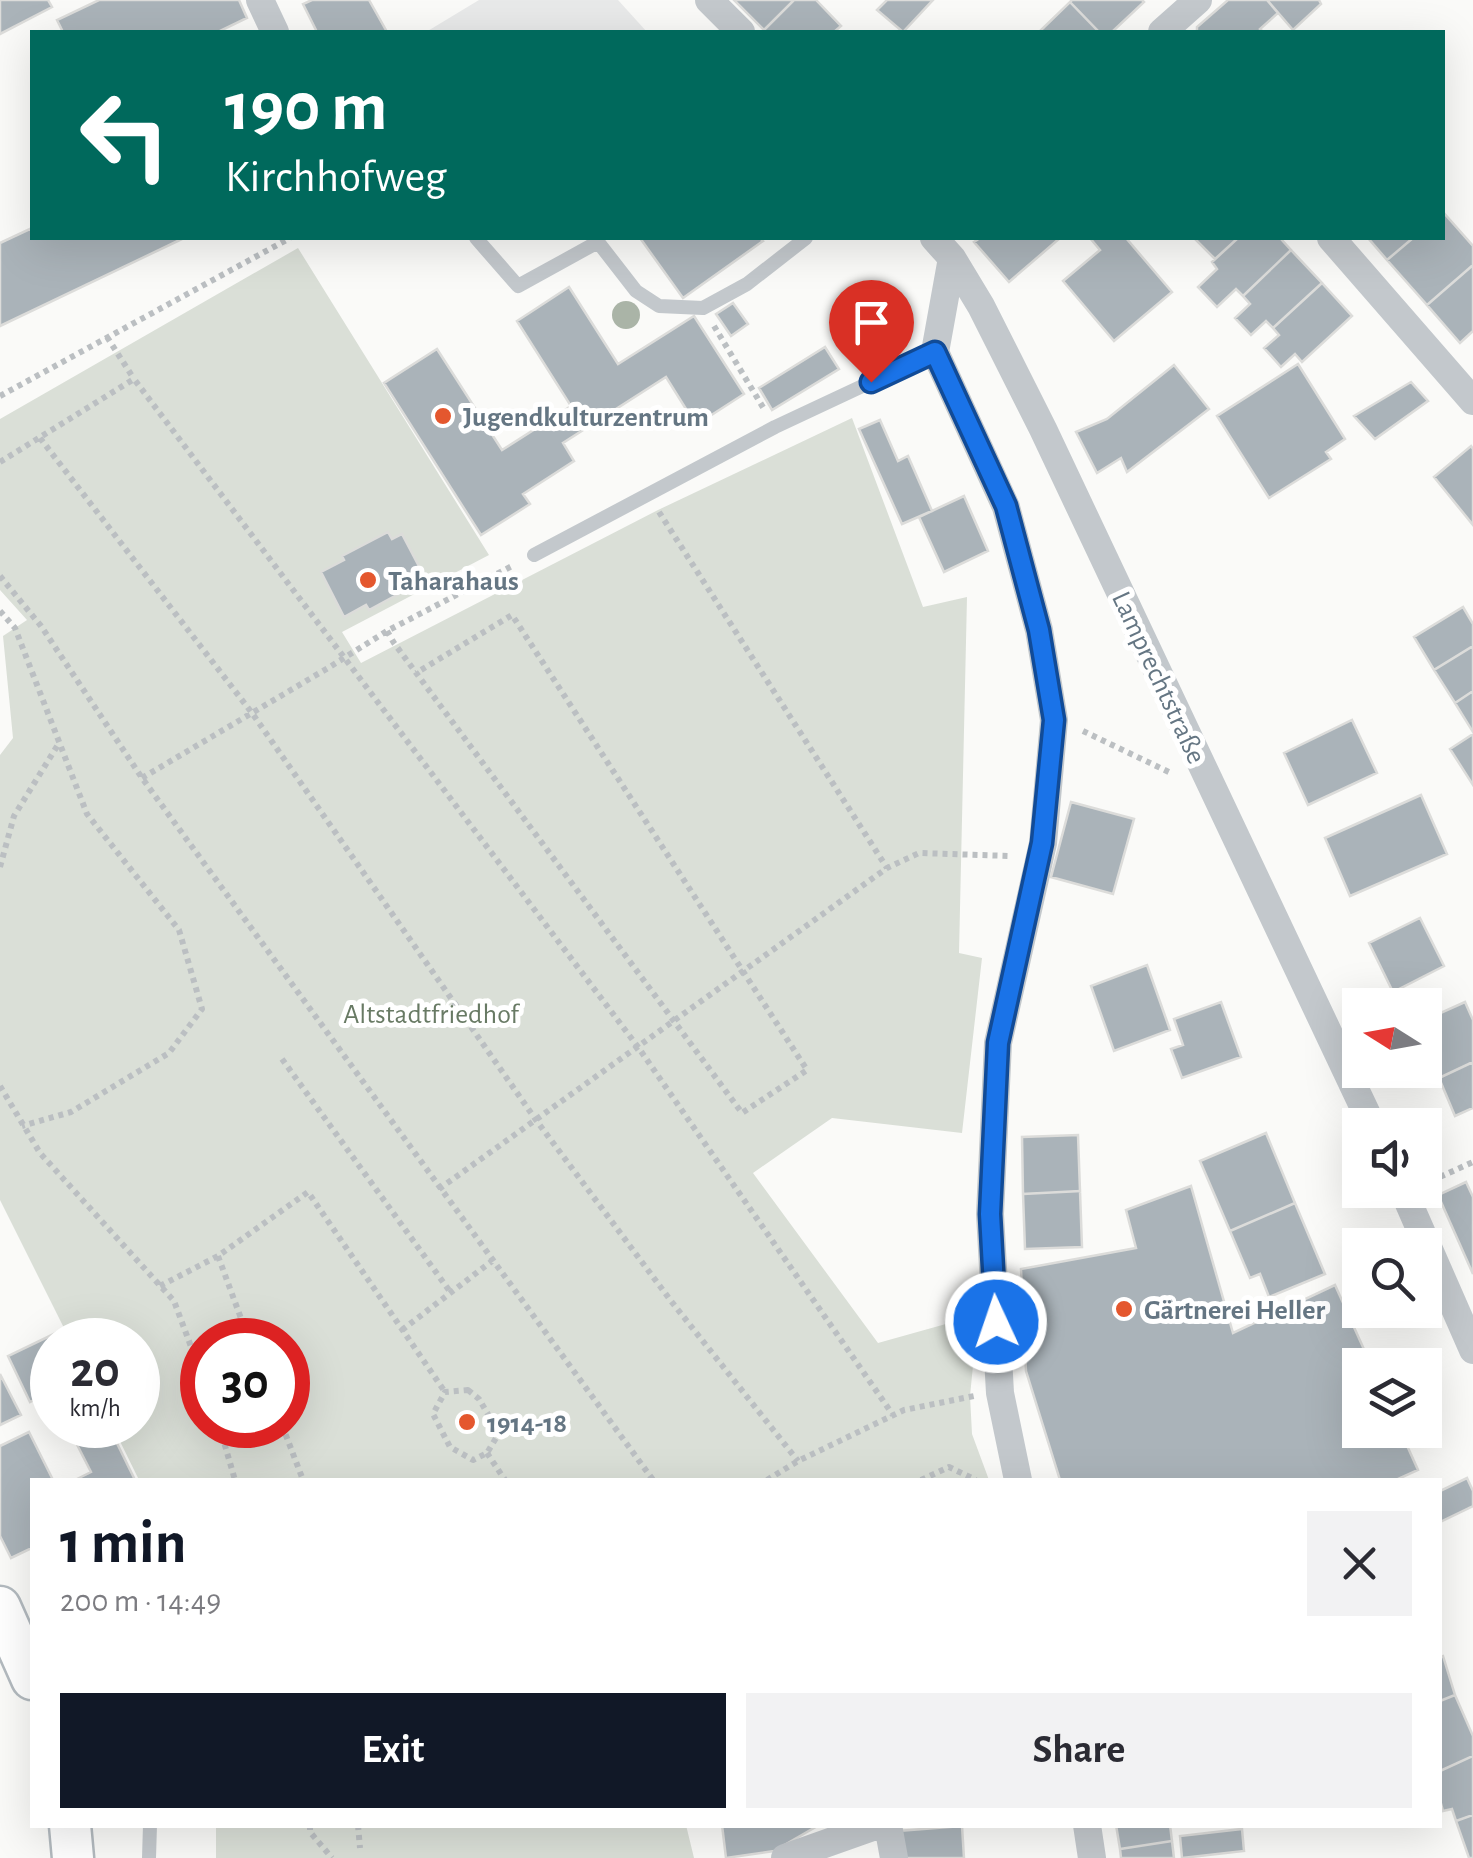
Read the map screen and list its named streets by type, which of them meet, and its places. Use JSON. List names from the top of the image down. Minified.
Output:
{"streets":{"street":["Lamprechtstraße"]},"parks":["Altstadtfriedhof"],"places":["Jugendkulturzentrum","Taharahaus","Gärtnerei Heller","1914-18"],"north":"left","page":{"turn":["190 m","Kirchhofweg"],"speed":"20 km/h","limit":"30","heading":["1 min","200 m · 14:49"],"buttons":["Exit","Share"]}}
